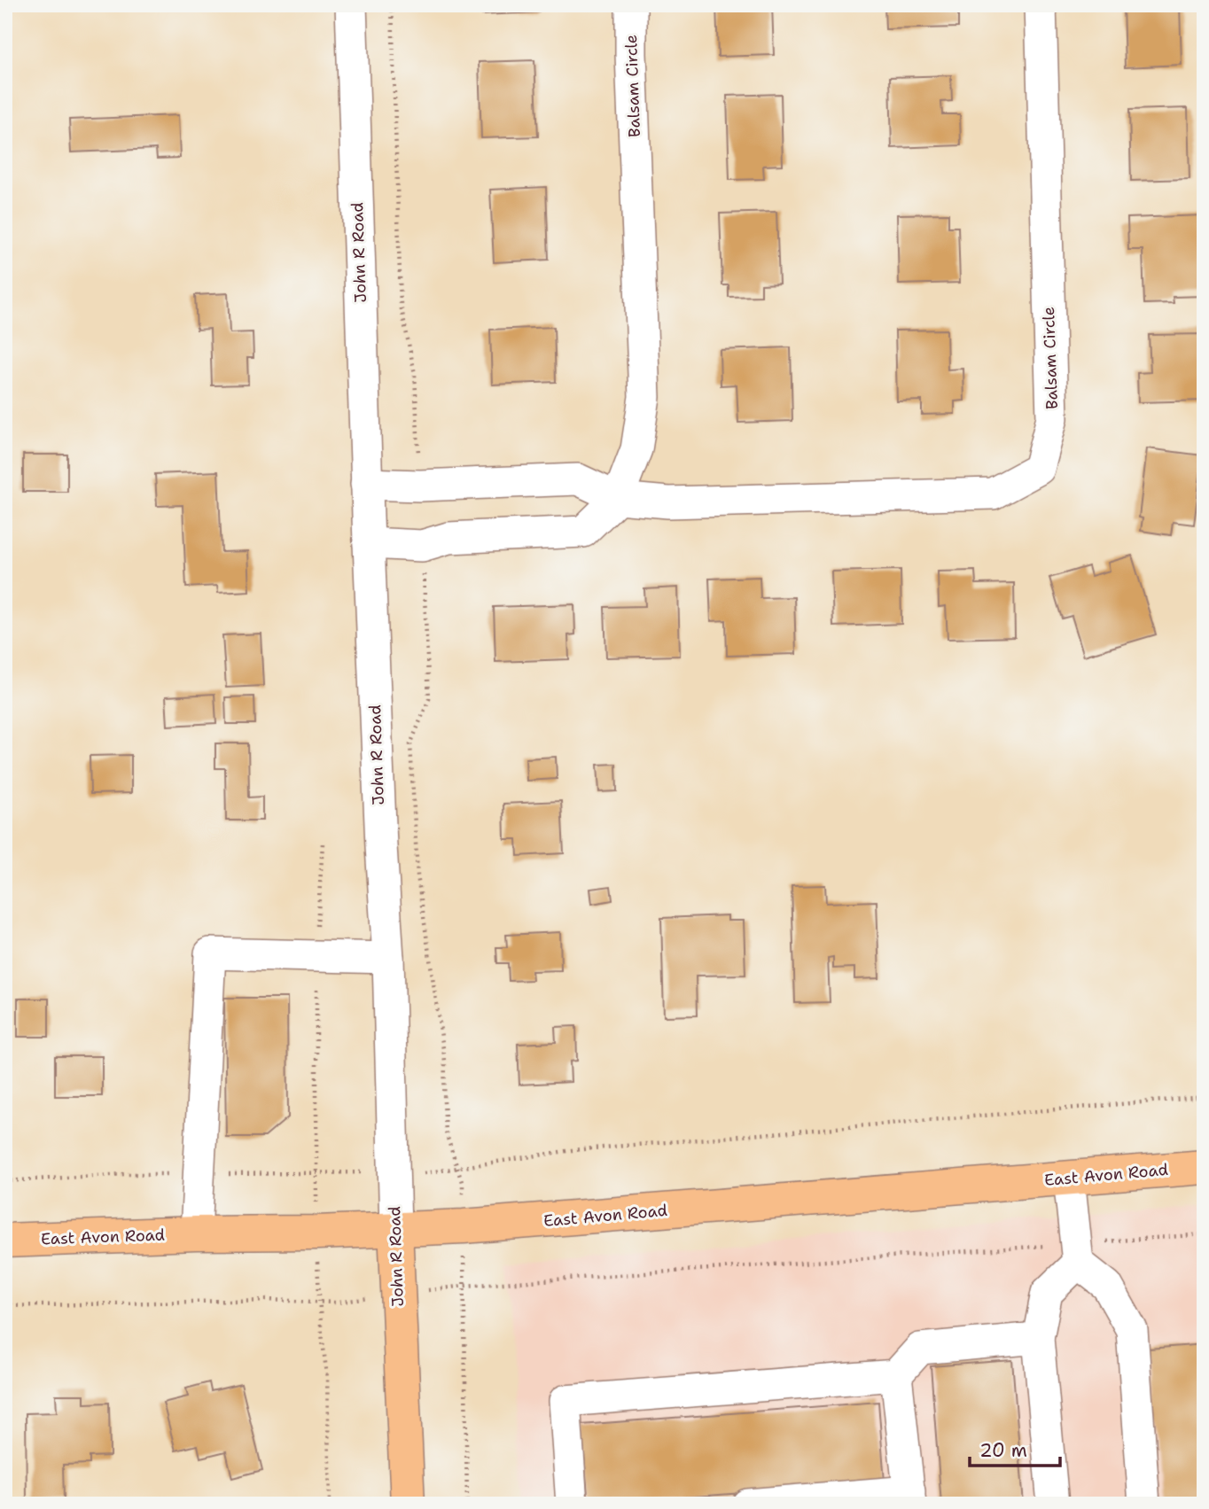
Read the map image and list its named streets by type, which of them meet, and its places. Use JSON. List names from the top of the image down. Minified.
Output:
{"streets":{"main road":["John R Road","East Avon Road"],"street":["Balsam Circle"]},"crossings":[["Balsam Circle","John R Road"],["John R Road","East Avon Road"]],"scale_bar":"20 m"}
